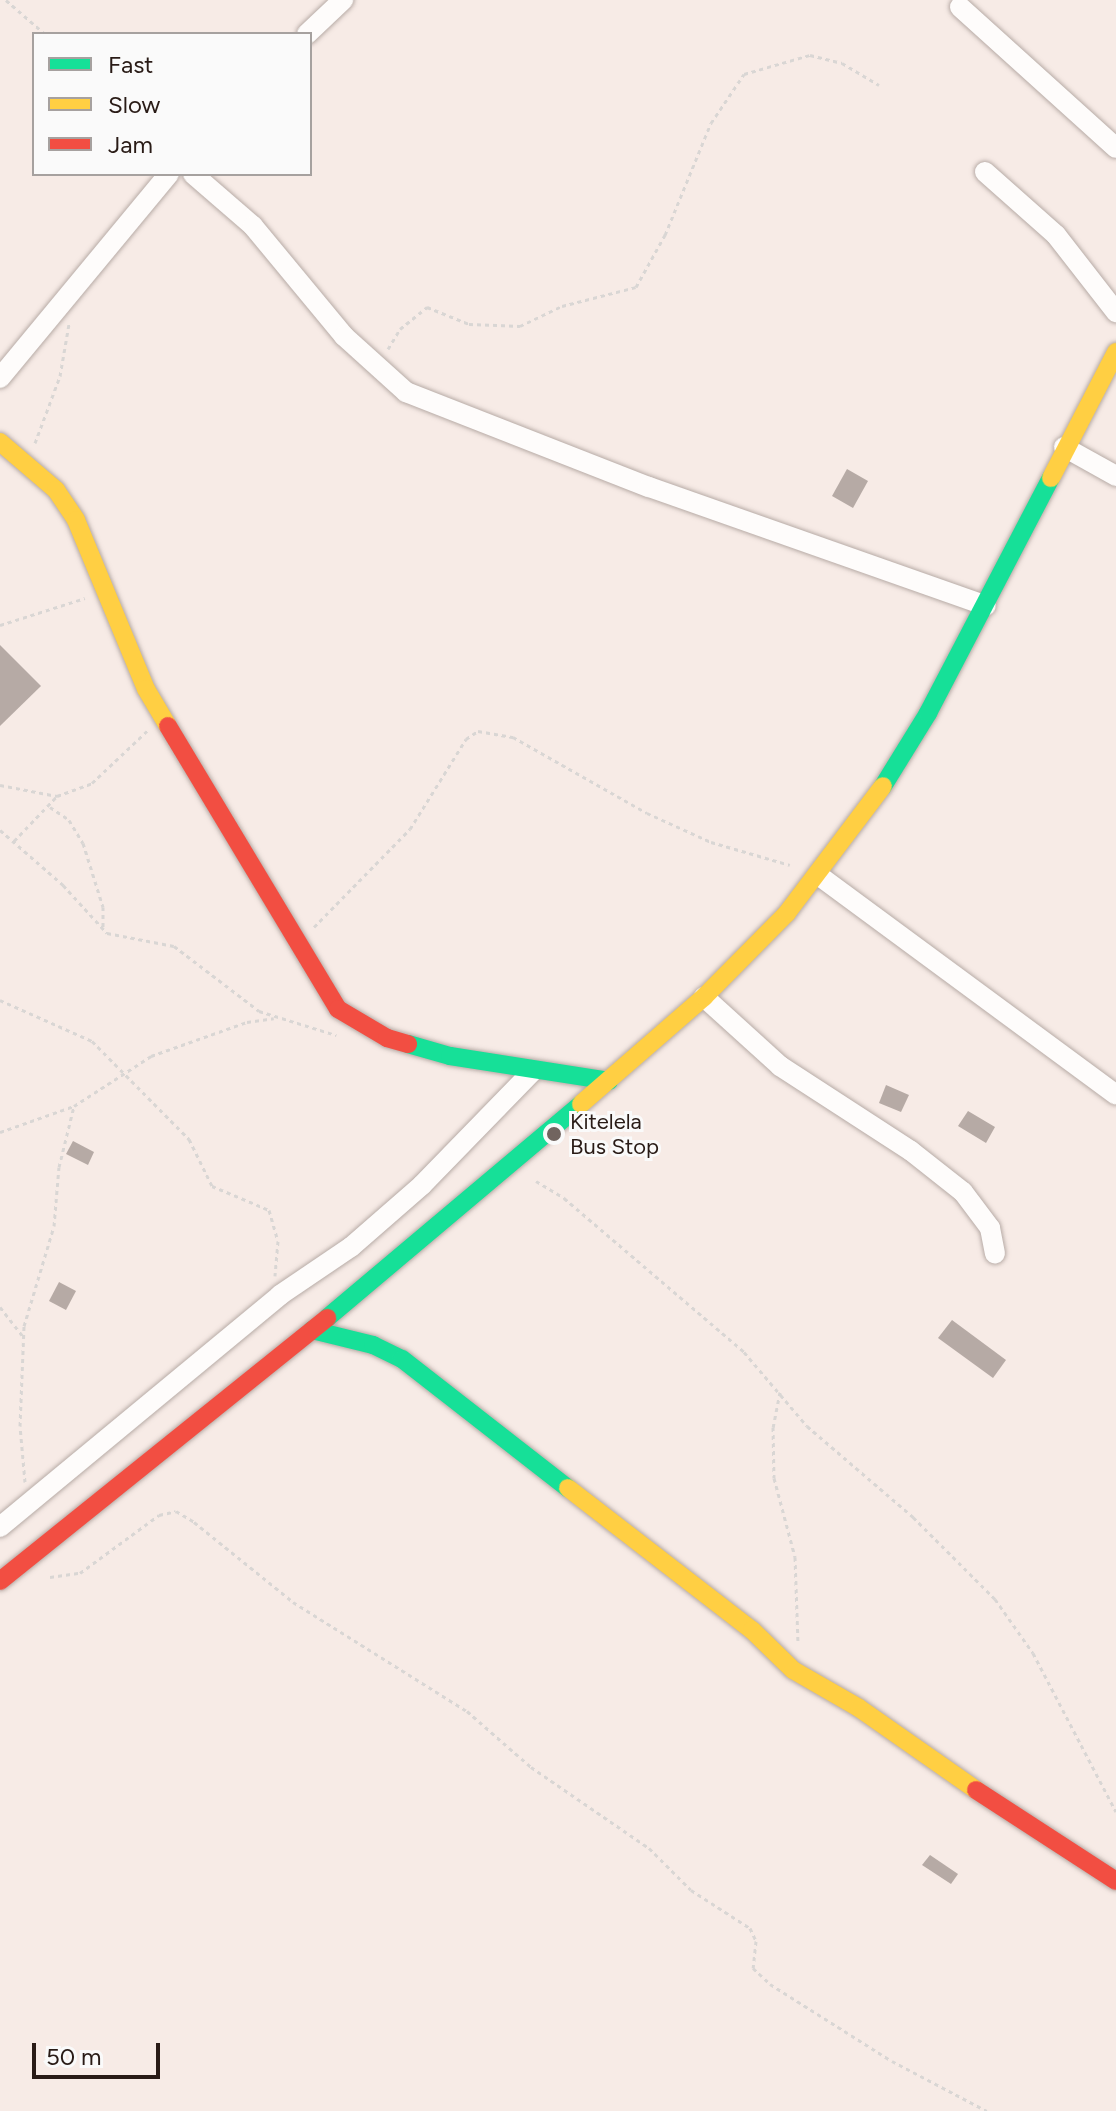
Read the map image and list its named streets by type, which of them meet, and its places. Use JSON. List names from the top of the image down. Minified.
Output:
{"places":["Kitelela Bus Stop"],"legend":["Fast","Slow","Jam"],"scale_bar":"50 m"}
